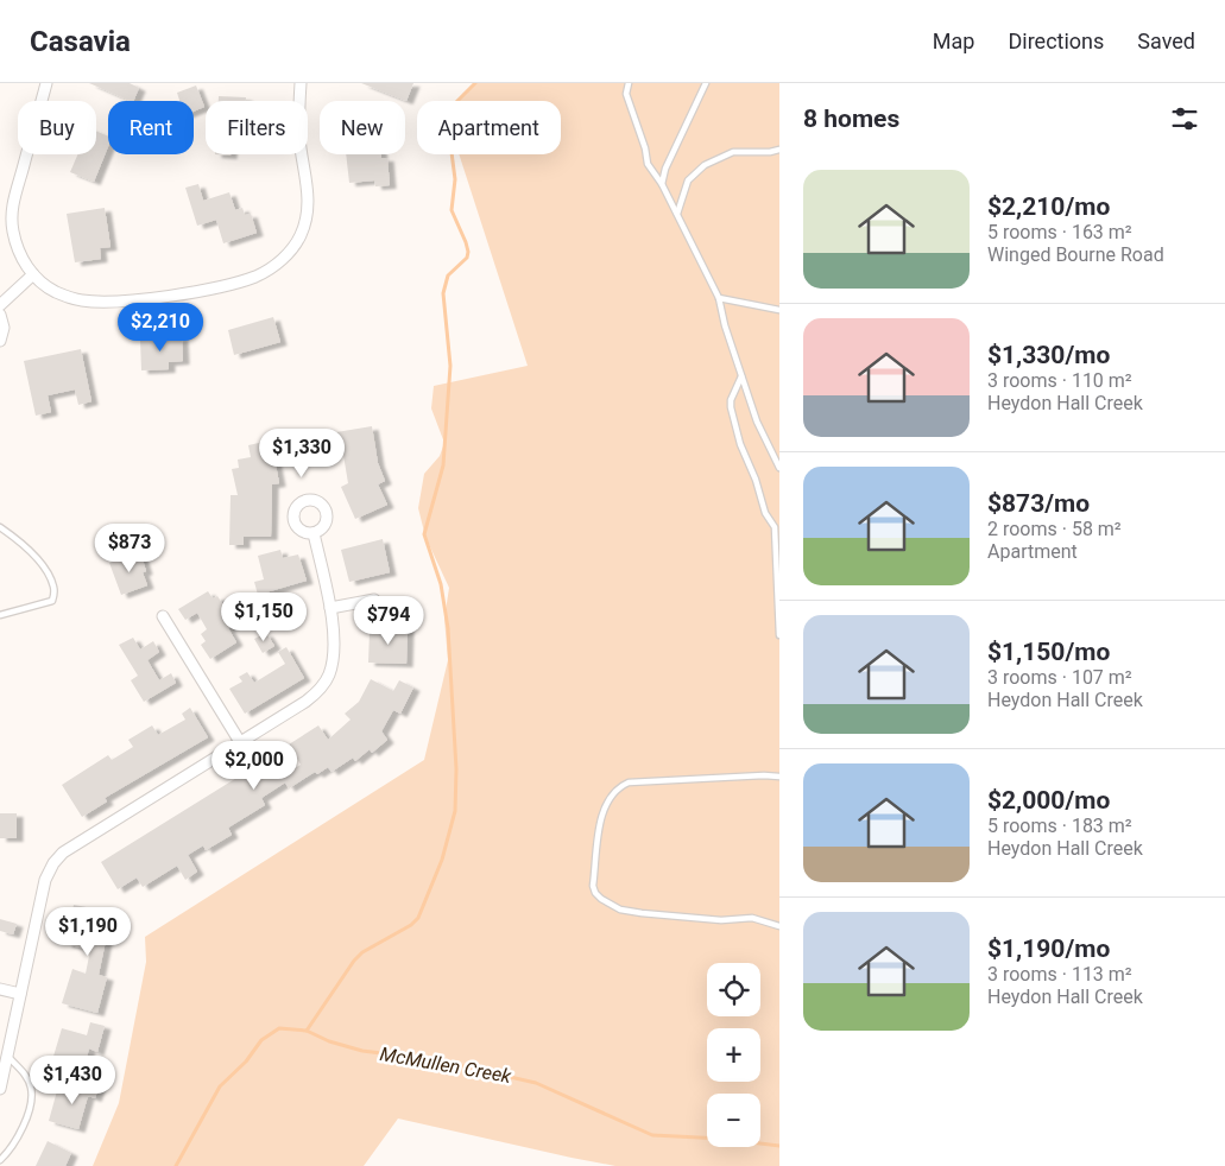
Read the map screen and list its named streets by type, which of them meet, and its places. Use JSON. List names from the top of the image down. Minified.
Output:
{"water":["McMullen Creek"],"page":{"header":"Casavia","nav":["Map","Directions","Saved"],"heading":"8 homes","chip":["Buy","Rent","Filters","New","Apartment"],"list":[{"name":"$2,210/mo","note":"5 rooms · 163 m² · Winged Bourne Road"},{"name":"$1,330/mo","note":"3 rooms · 110 m² · Heydon Hall Creek"},{"name":"$873/mo","note":"2 rooms · 58 m² · Apartment"},{"name":"$1,150/mo","note":"3 rooms · 107 m² · Heydon Hall Creek"},{"name":"$2,000/mo","note":"5 rooms · 183 m² · Heydon Hall Creek"},{"name":"$1,190/mo","note":"3 rooms · 113 m² · Heydon Hall Creek"}],"price":["$2,210","$1,330","$873","$1,150","$794","$2,000","$1,190","$1,430"],"map_buttons":["+","−"]}}
